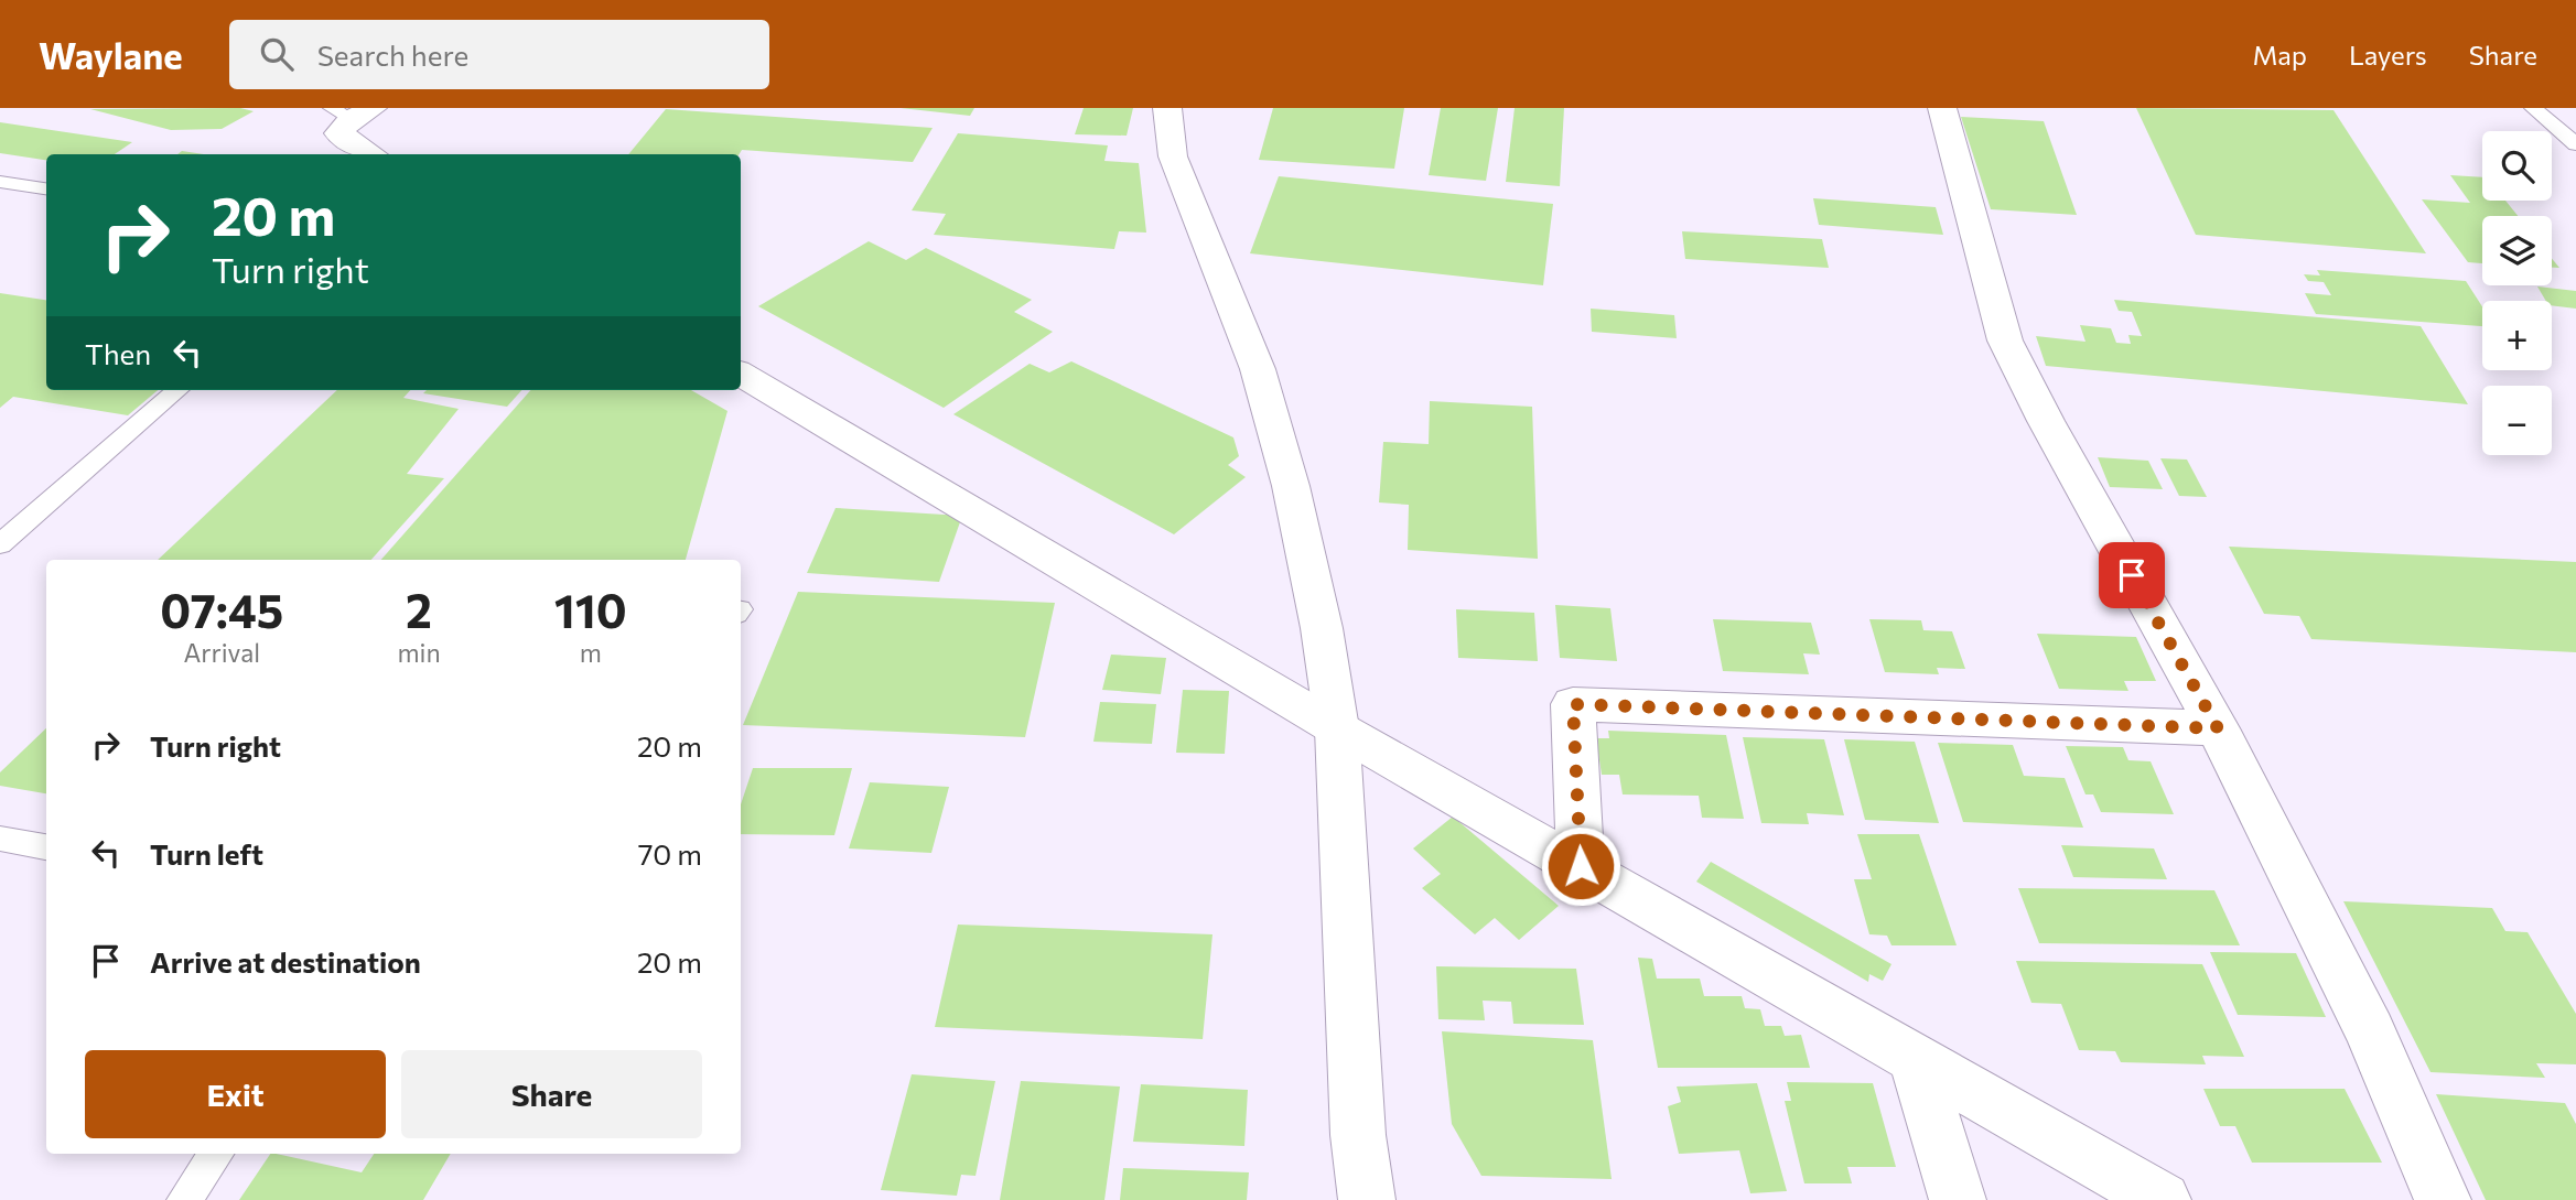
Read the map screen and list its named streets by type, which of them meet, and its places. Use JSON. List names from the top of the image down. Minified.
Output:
{"page":{"header":"Waylane","search":"Search here","nav":["Map","Layers","Share"],"map_buttons":["+","−"],"turn":["20 m","Turn right"],"then":"Then","eta":["07:45","Arrival","2","min","110","m"],"list":[{"name":"Turn right","value":"20 m"},{"name":"Turn left","value":"70 m"},{"name":"Arrive at destination","value":"20 m"}],"buttons":["Exit","Share"]}}
